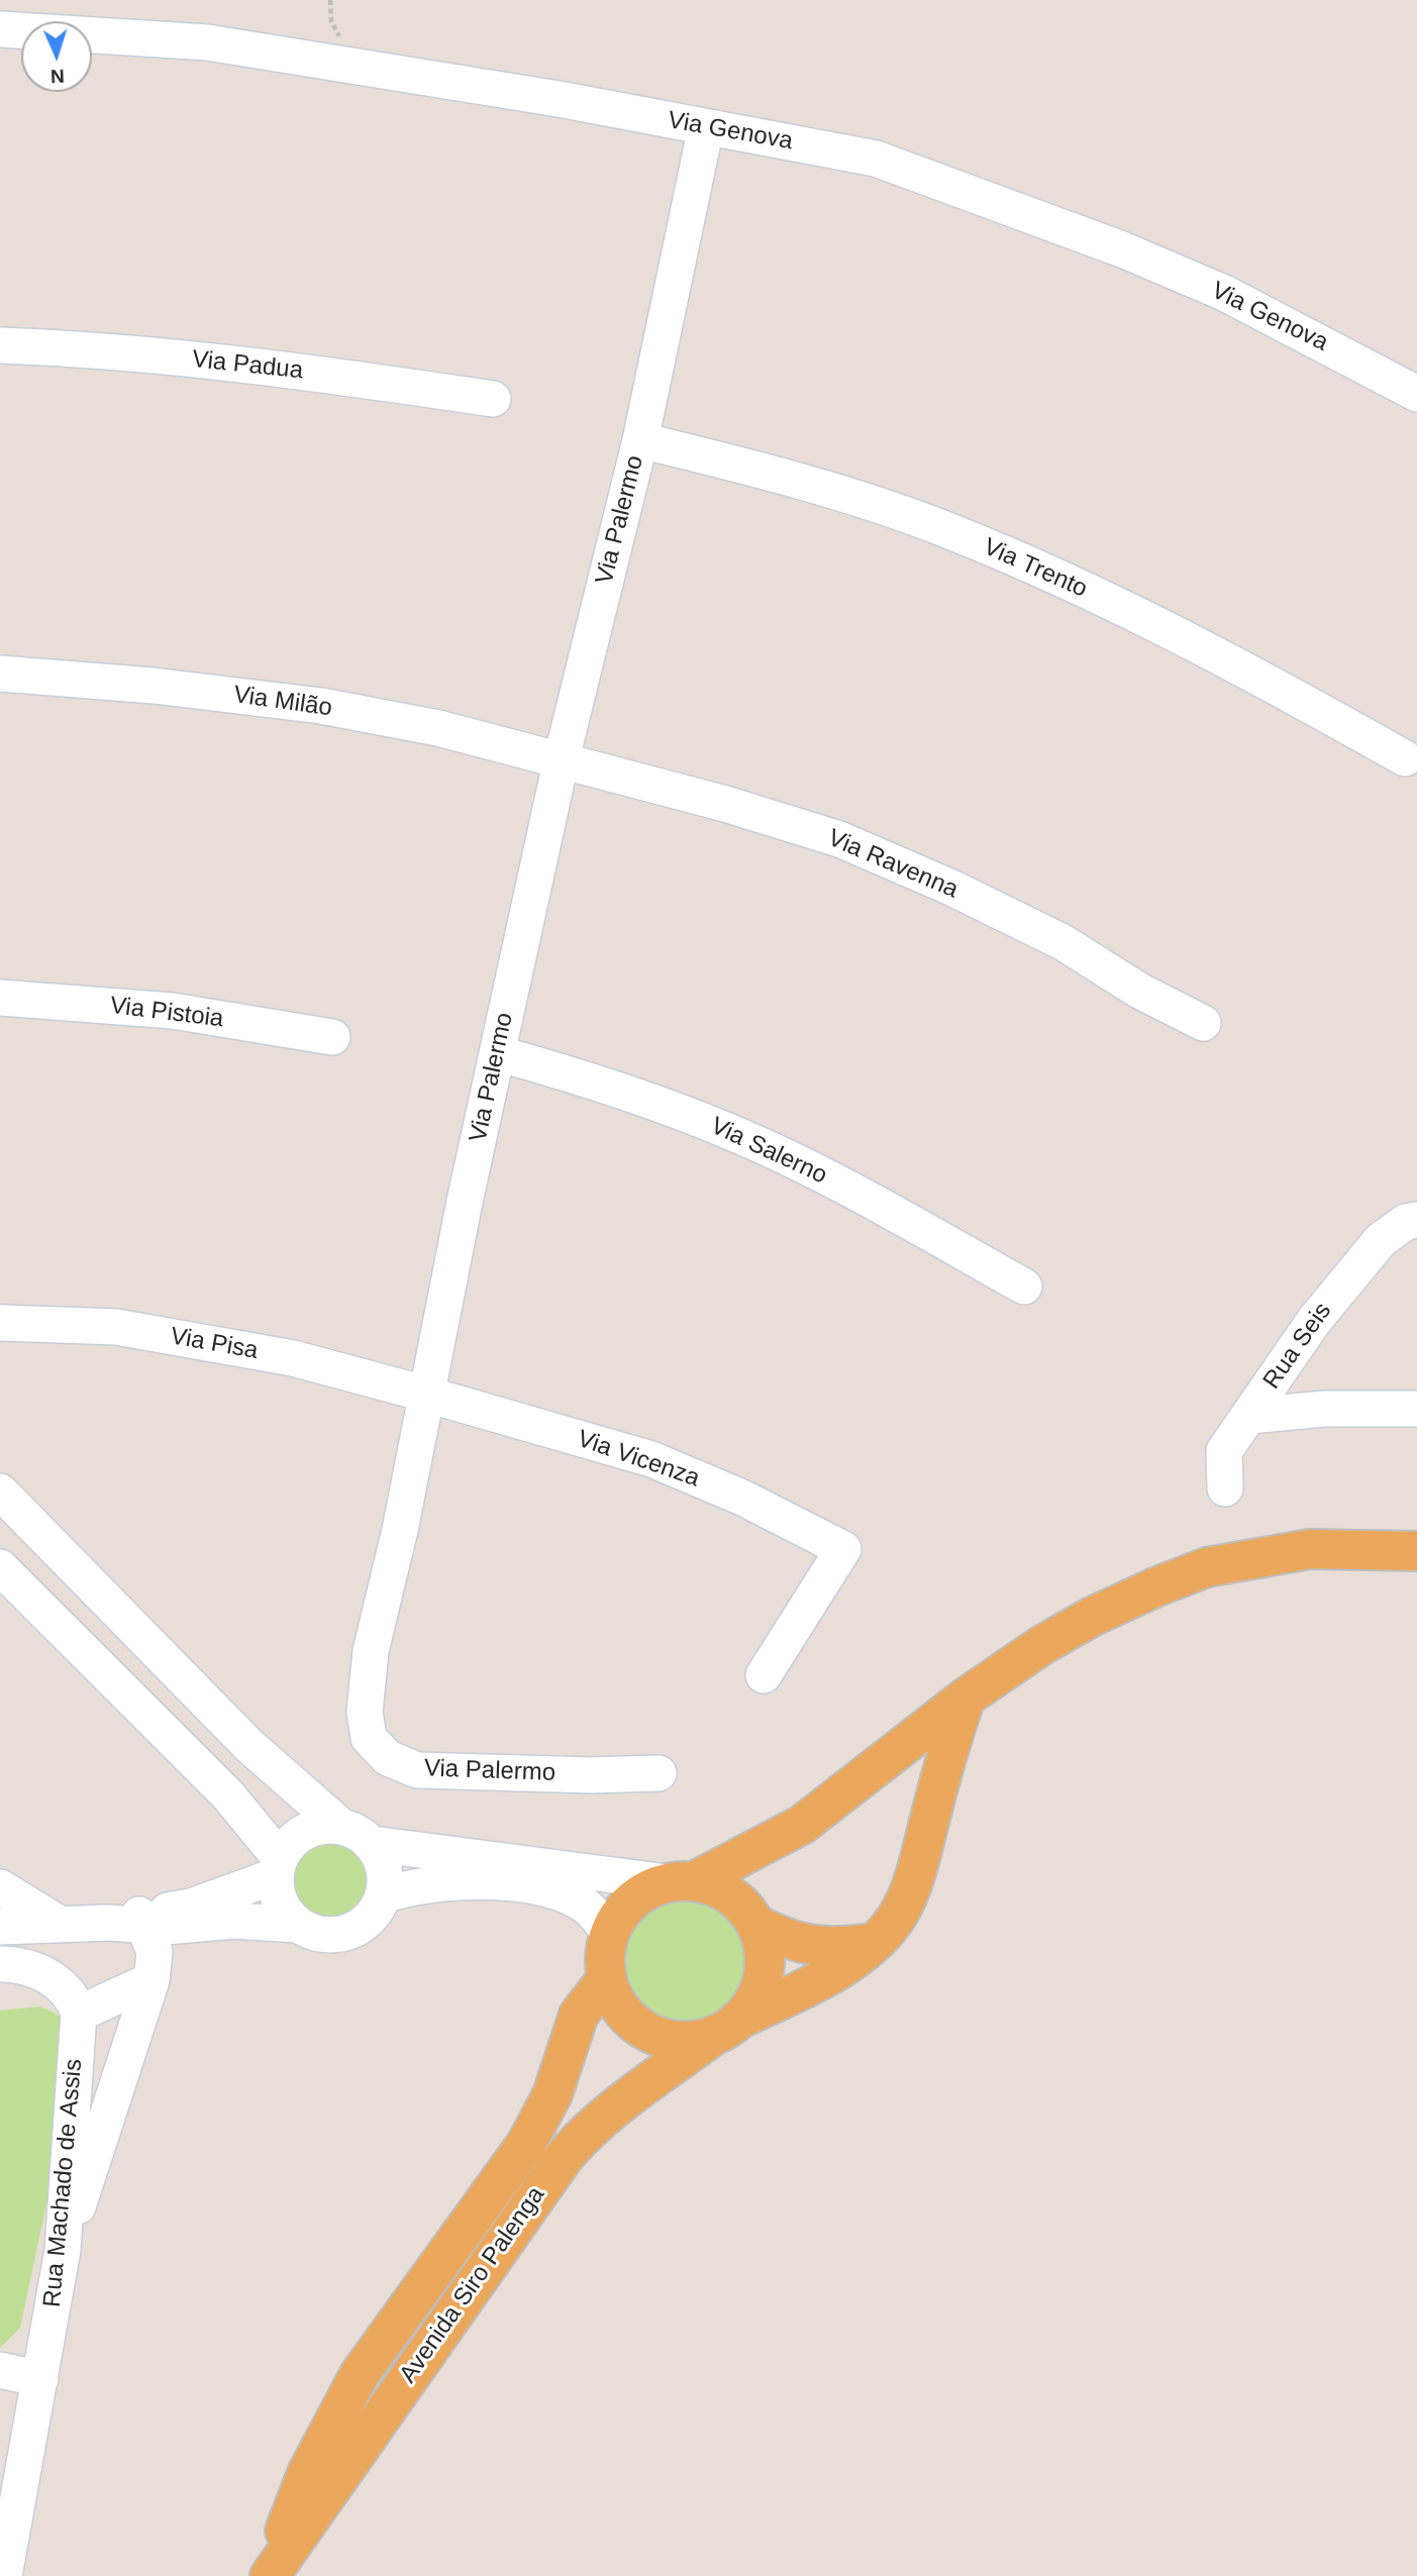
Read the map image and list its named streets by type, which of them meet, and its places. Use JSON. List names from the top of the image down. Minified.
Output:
{"streets":{"main road":["Avenida Siro Palenga"],"street":["Via Genova","Via Padua","Via Palermo","Via Trento","Via Milão","Via Ravenna","Via Pistoia","Via Salerno","Via Pisa","Rua Seis","Via Vicenza","Rua Machado de Assis"]},"crossings":[["Via Genova","Via Palermo"],["Via Palermo","Via Trento"],["Via Palermo","Via Milão"],["Via Palermo","Via Ravenna"],["Via Palermo","Via Salerno"],["Via Palermo","Via Pisa"],["Via Palermo","Via Vicenza"],["Via Milão","Via Ravenna"],["Via Pisa","Via Vicenza"]],"north":"bottom"}
